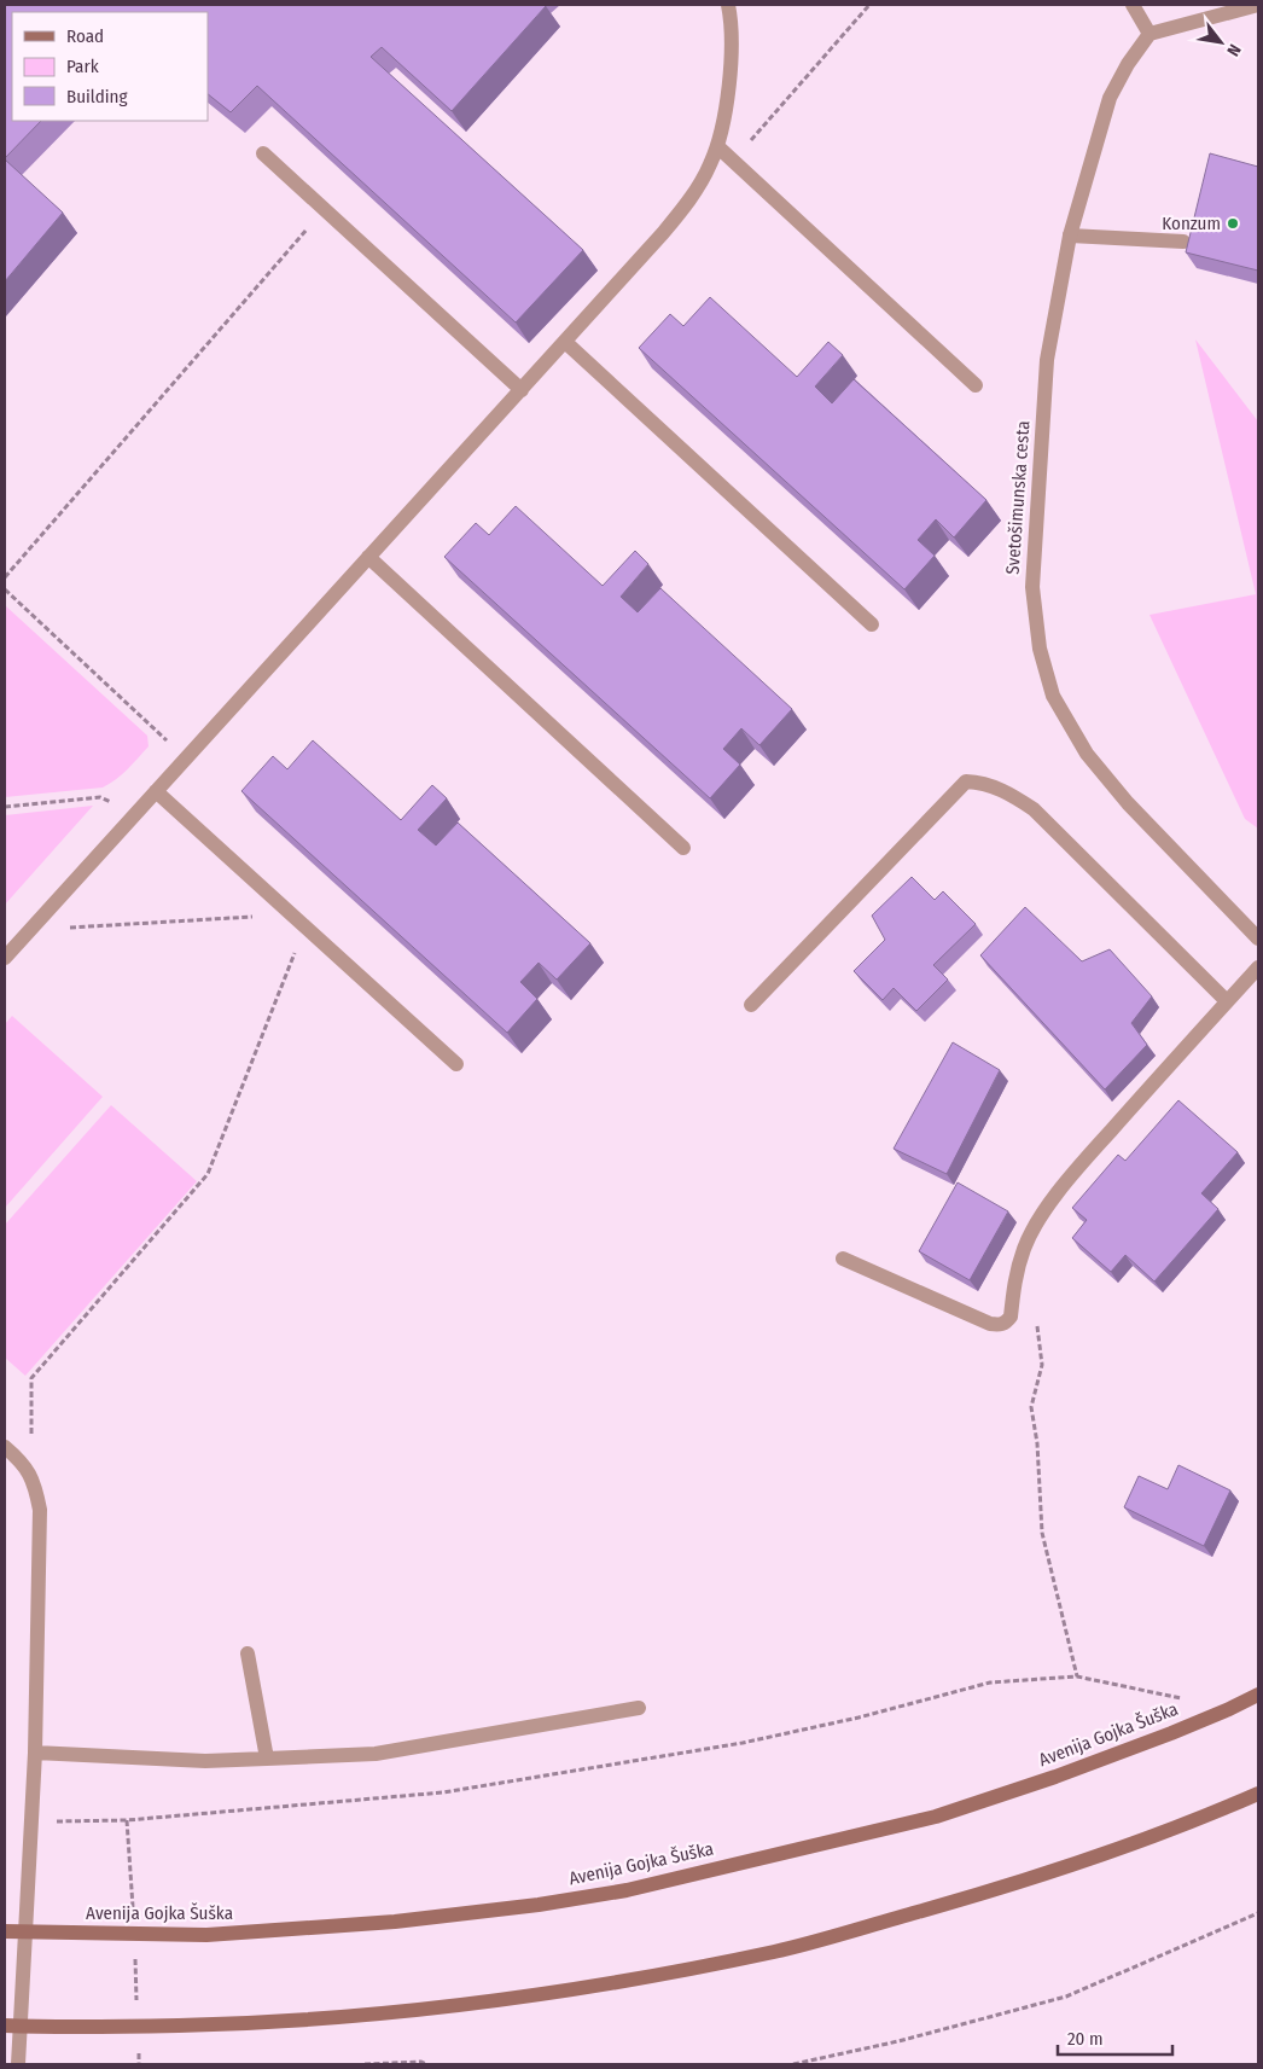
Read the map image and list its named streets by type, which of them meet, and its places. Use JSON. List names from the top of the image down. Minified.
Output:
{"streets":{"main road":["Avenija Gojka Šuška"],"street":["Svetošimunska cesta"]},"places":["Konzum"],"legend":["Road","Park","Building"],"scale_bar":"20 m","north":"bottom right"}
